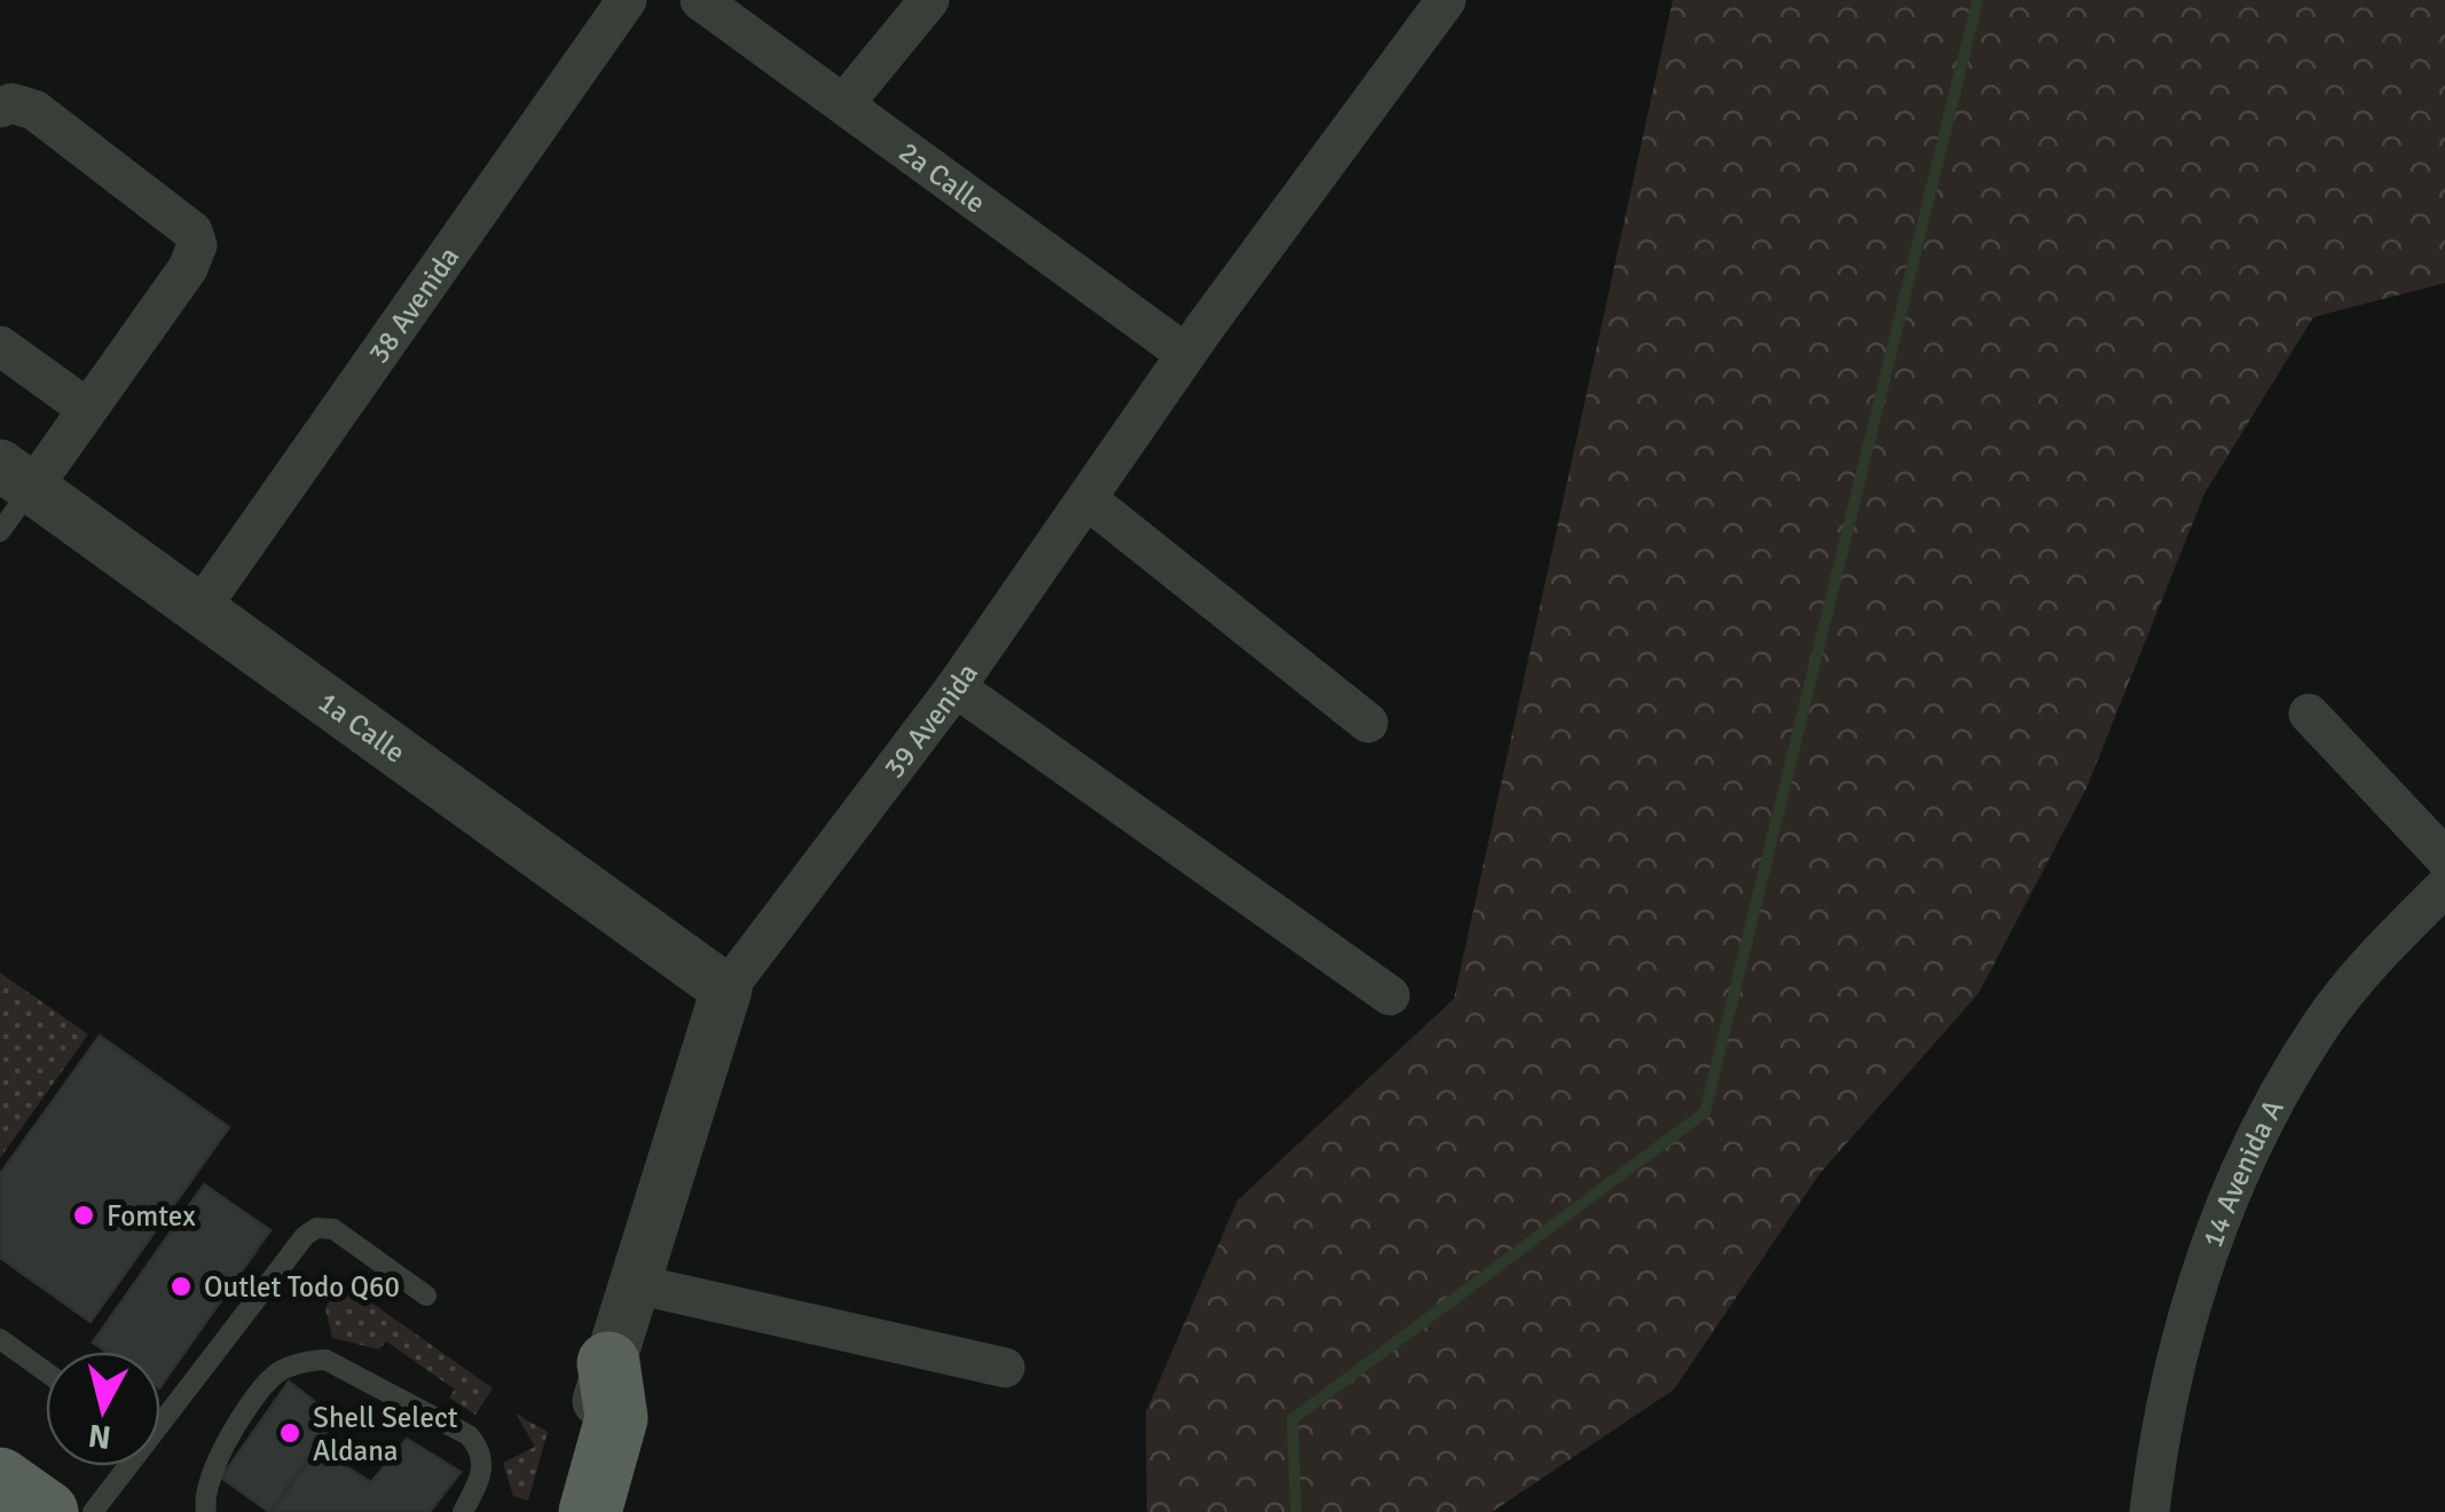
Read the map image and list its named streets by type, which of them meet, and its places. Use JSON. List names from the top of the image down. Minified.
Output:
{"streets":{"street":["2a Calle","38 Avenida","39 Avenida","1a Calle","14 Avenida A"]},"crossings":[["2a Calle","39 Avenida"],["38 Avenida","1a Calle"],["39 Avenida","1a Calle"]],"places":["Fomtex","Outlet Todo Q60","Shell Select Aldana"],"north":"bottom"}
